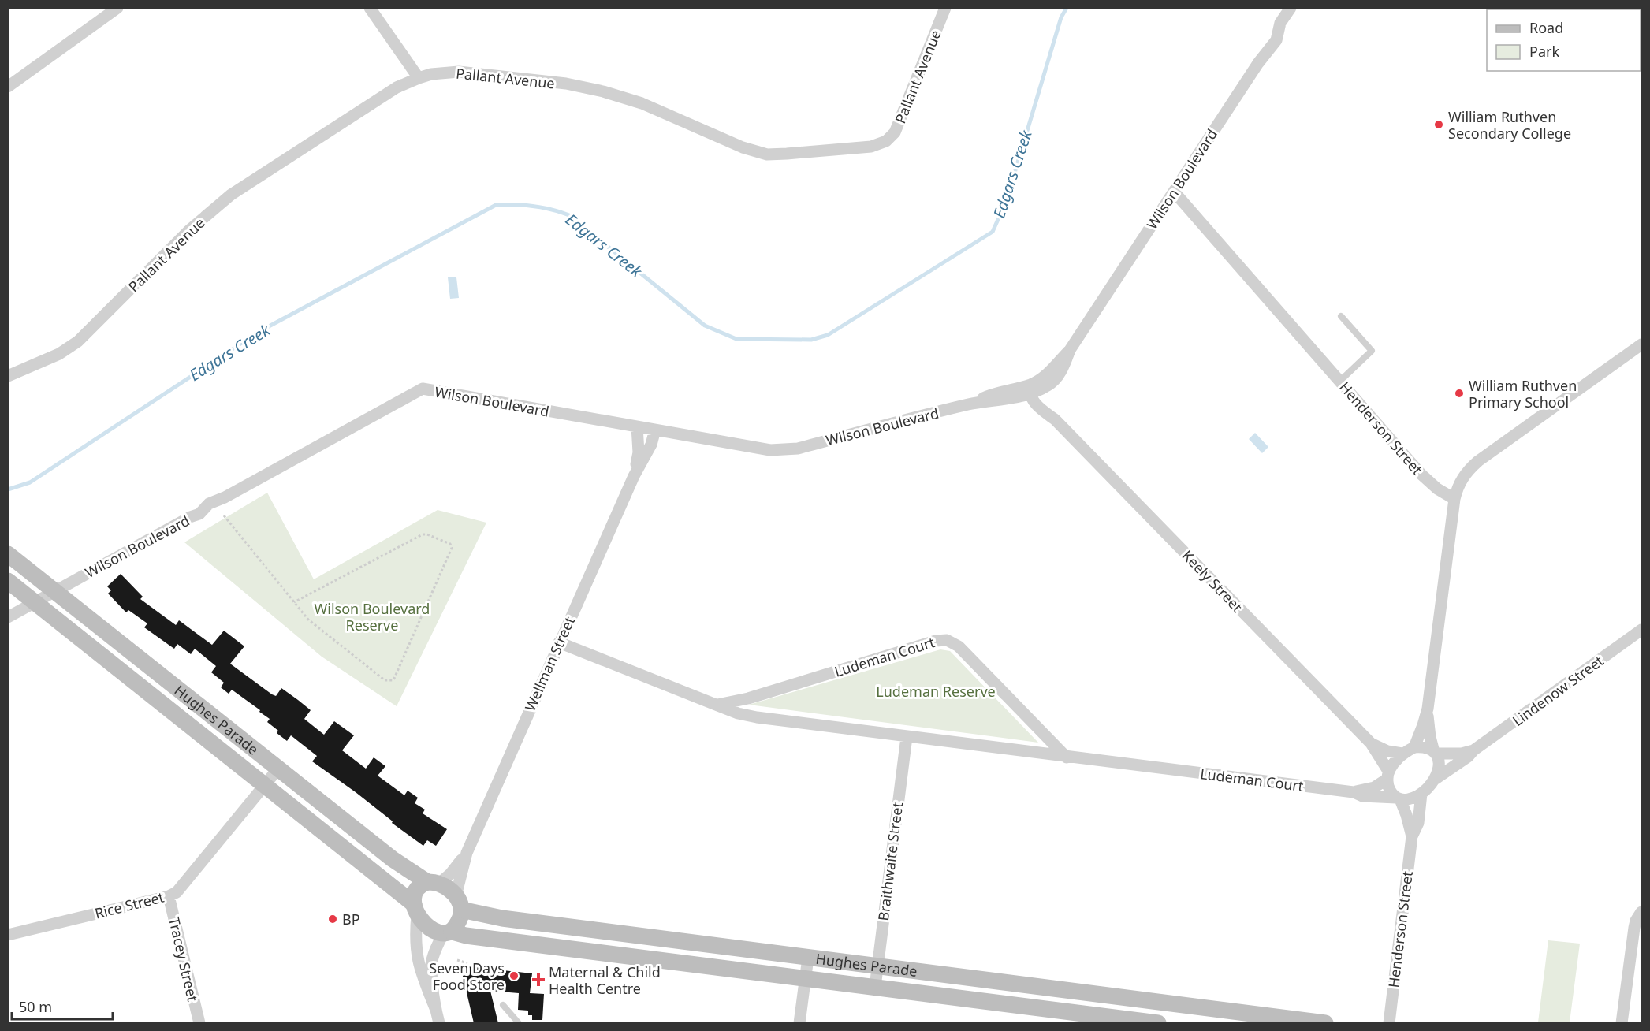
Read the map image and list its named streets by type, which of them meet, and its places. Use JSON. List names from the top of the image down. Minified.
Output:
{"streets":{"street":["Pallant Avenue","Wilson Boulevard","Henderson Street","Keely Street","Ludeman Court","Wellman Street","Lindenow Street","Hughes Parade","Braithwaite Street","Rice Street","Tracey Street"]},"crossings":[["Wilson Boulevard","Henderson Street"],["Wilson Boulevard","Keely Street"],["Wilson Boulevard","Wellman Street"],["Wilson Boulevard","Hughes Parade"],["Henderson Street","Keely Street"],["Henderson Street","Ludeman Court"],["Henderson Street","Lindenow Street"],["Keely Street","Ludeman Court"],["Keely Street","Lindenow Street"],["Ludeman Court","Wellman Street"],["Ludeman Court","Lindenow Street"],["Ludeman Court","Braithwaite Street"],["Wellman Street","Hughes Parade"],["Hughes Parade","Braithwaite Street"],["Hughes Parade","Rice Street"],["Rice Street","Tracey Street"]],"water":["Edgars Creek"],"parks":["Wilson Boulevard Reserve","Ludeman Reserve"],"places":{"other":["William Ruthven Secondary College","William Ruthven Primary School","BP","Seven Days Food Store"],"health":["Maternal & Child Health Centre"]},"legend":["Road","Park"],"scale_bar":"50 m"}
